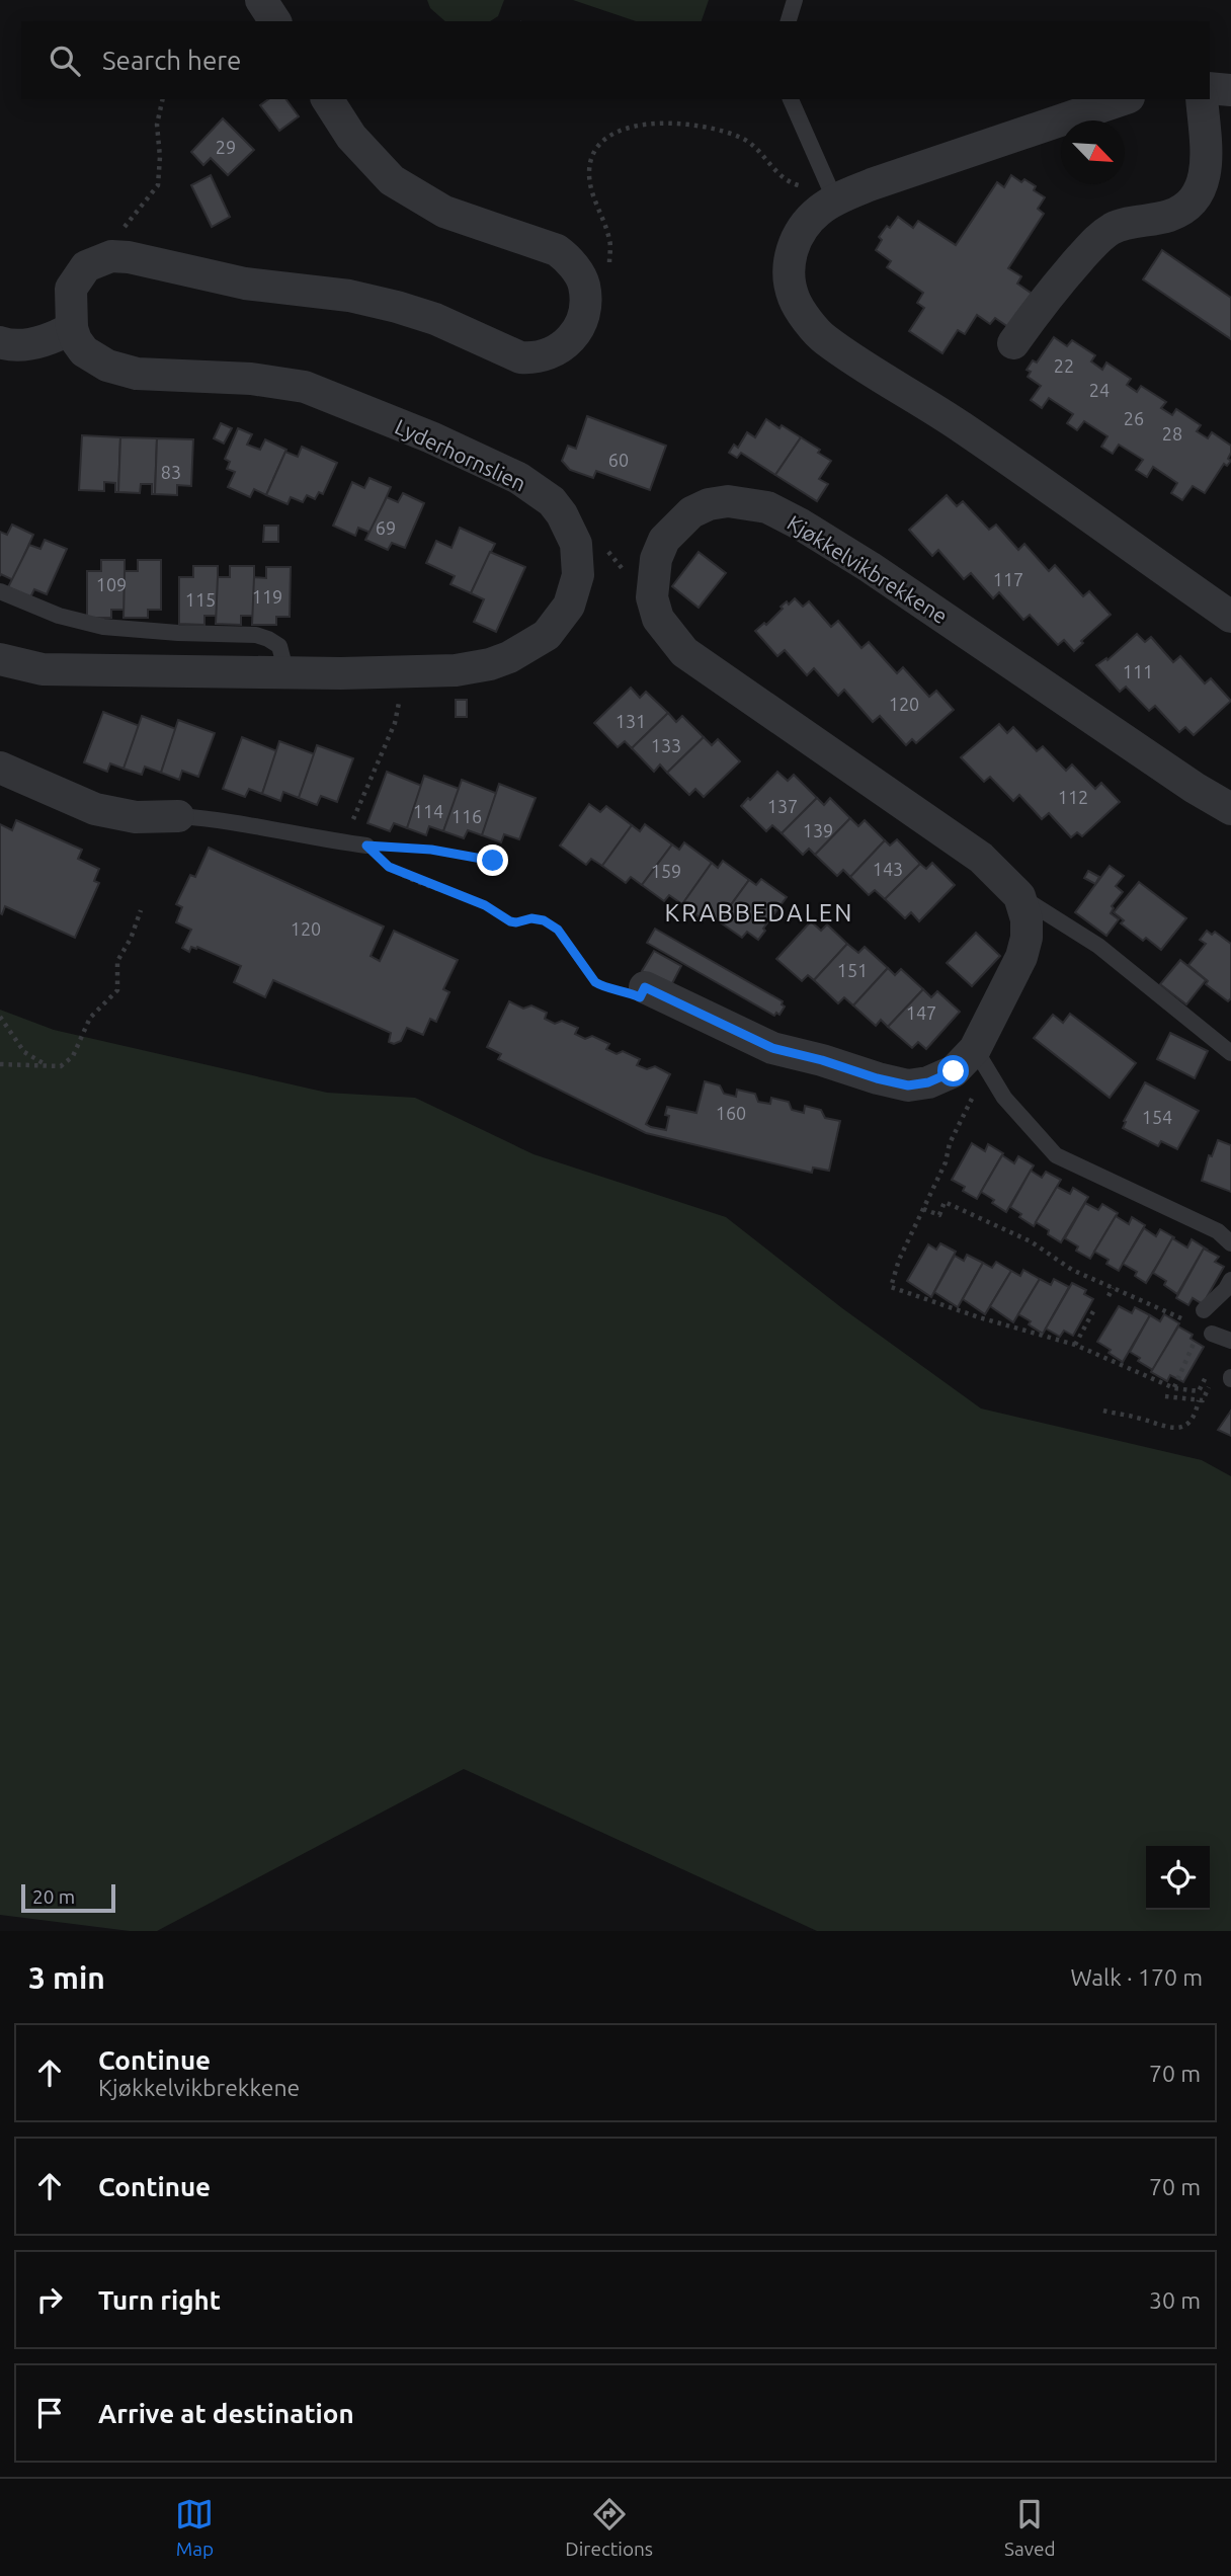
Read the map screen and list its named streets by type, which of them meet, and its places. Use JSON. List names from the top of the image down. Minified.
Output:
{"streets":{"street":["Lyderhornslien","Kjøkkelvikbrekkene"]},"districts":["KRABBEDALEN"],"house_numbers":["29","22","24","26","28","60","83","69","117","109","119","115","111","120","131","133","112","137","114","116","139","143","159","120","151","147","160","154"],"scale_bar":"20 m","north":"bottom right","page":{"search":"Search here","scale":"20 m","heading":["3 min","Walk · 170 m"],"list":[["Continue","Kjøkkelvikbrekkene","70 m"],["Continue","70 m"],["Turn right","30 m"],"Arrive at destination"],"nav":["Map","Directions","Saved"]}}
